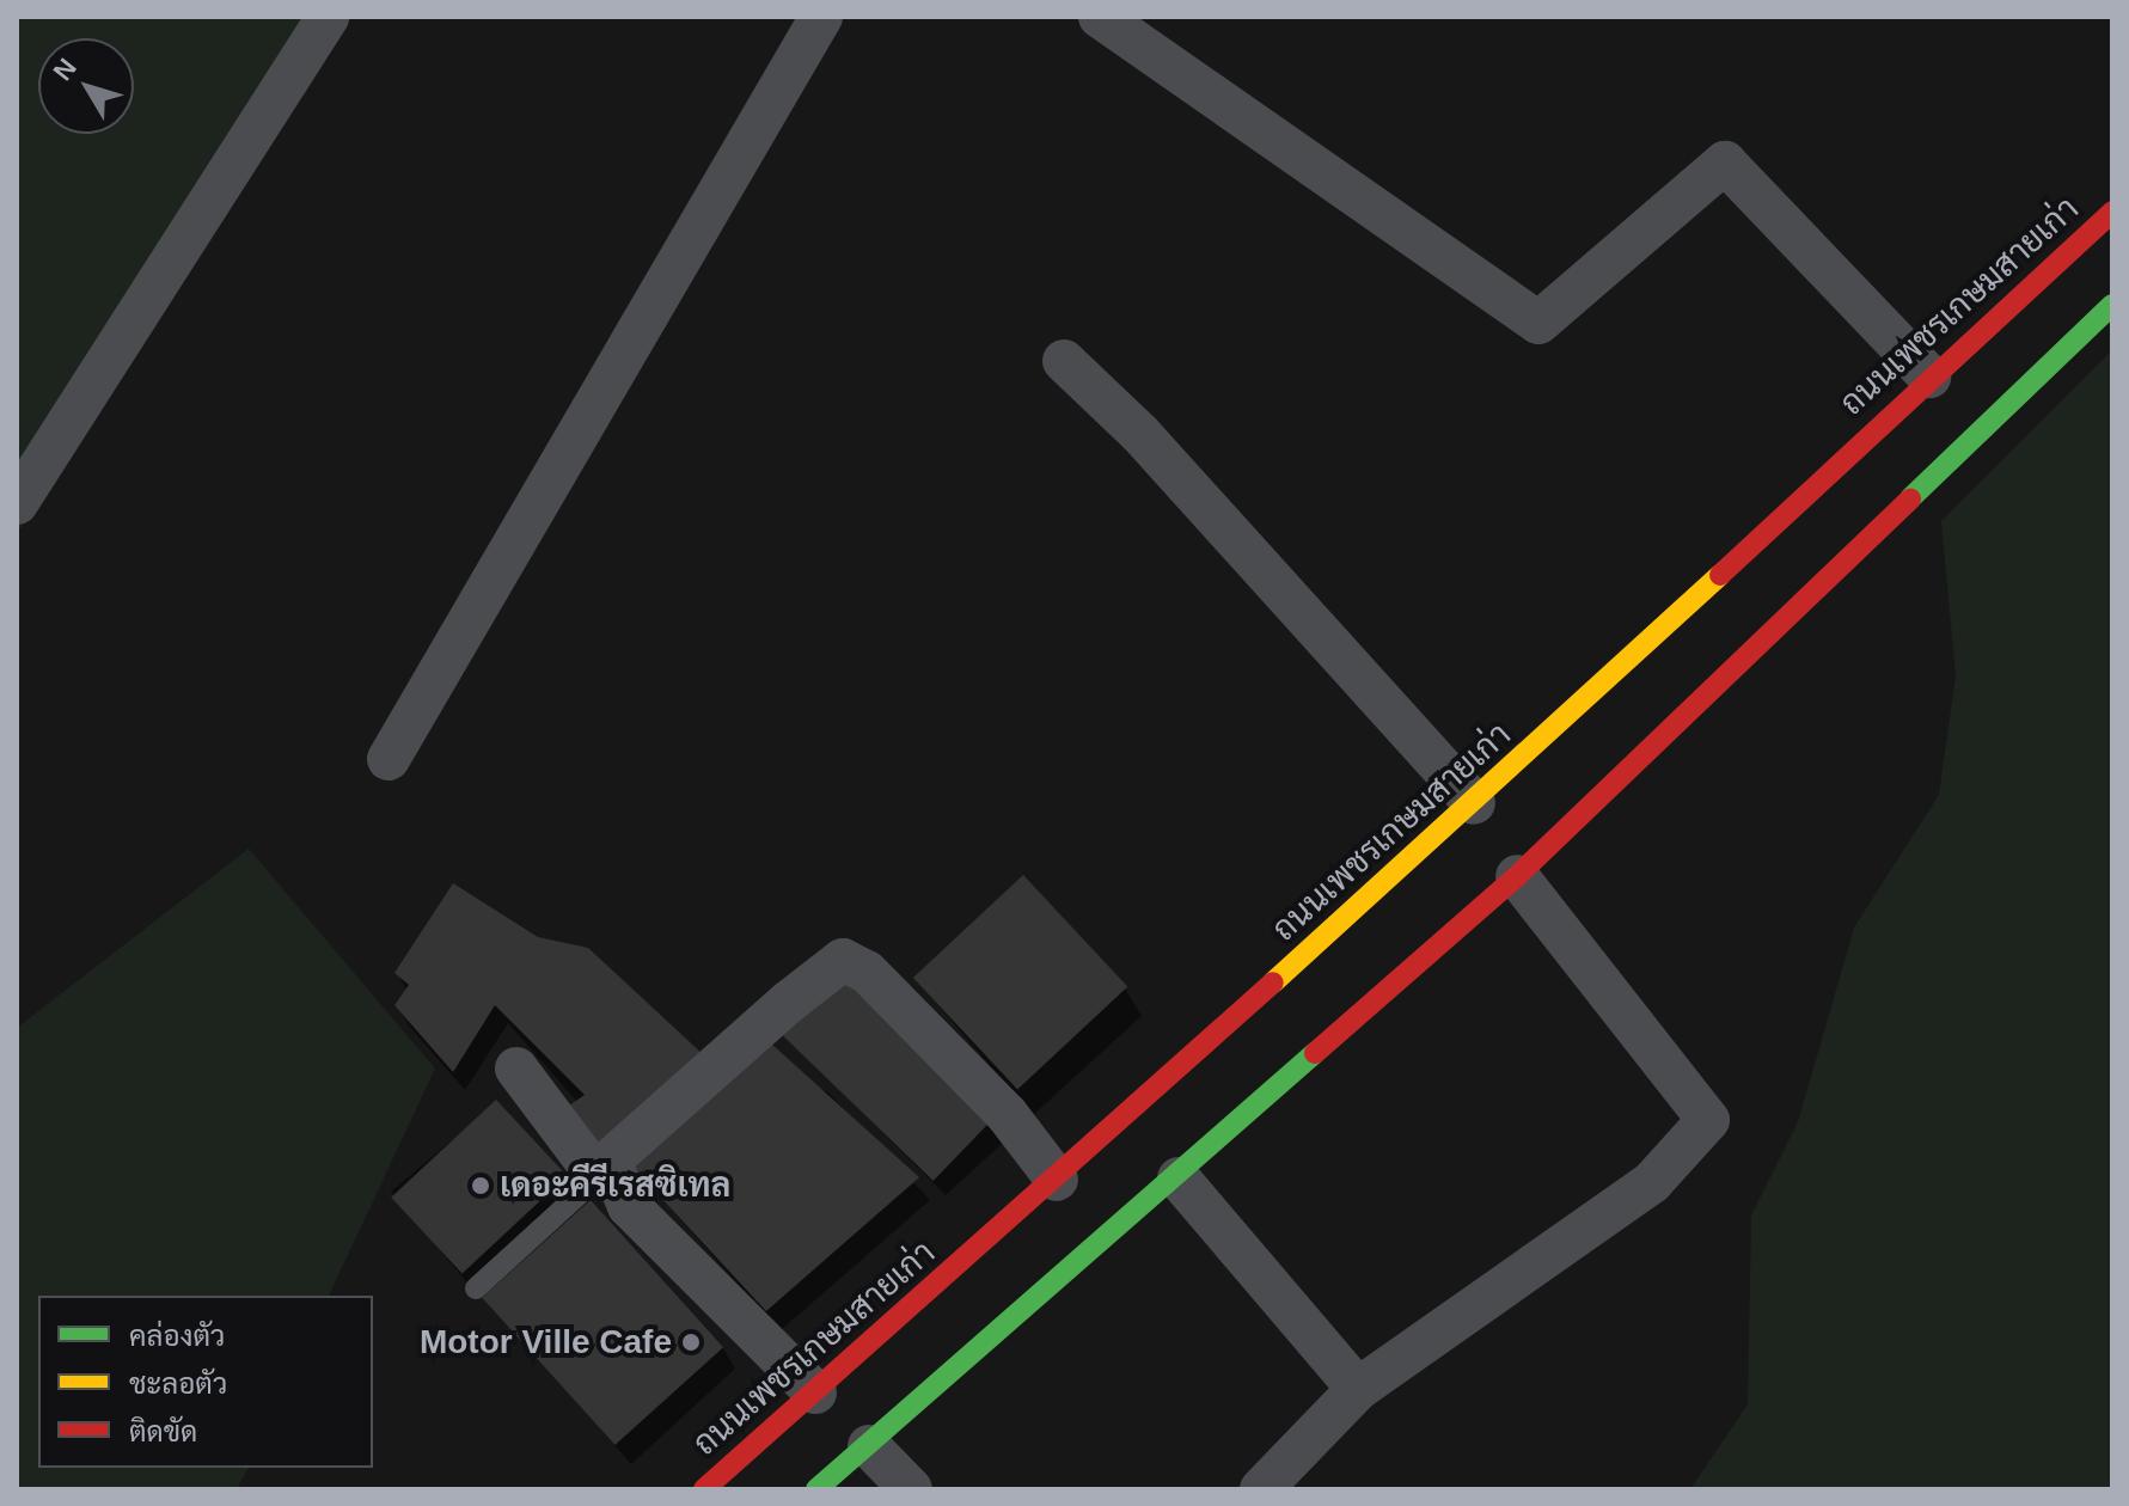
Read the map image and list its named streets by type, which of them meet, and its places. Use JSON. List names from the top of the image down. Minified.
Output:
{"streets":{"main road":["ถนนเพชรเกษมสายเก่า"]},"places":["เดอะคีรีเรสซิเทล","Motor Ville Cafe"],"legend":["คล่องตัว","ชะลอตัว","ติดขัด"],"north":"top left"}
